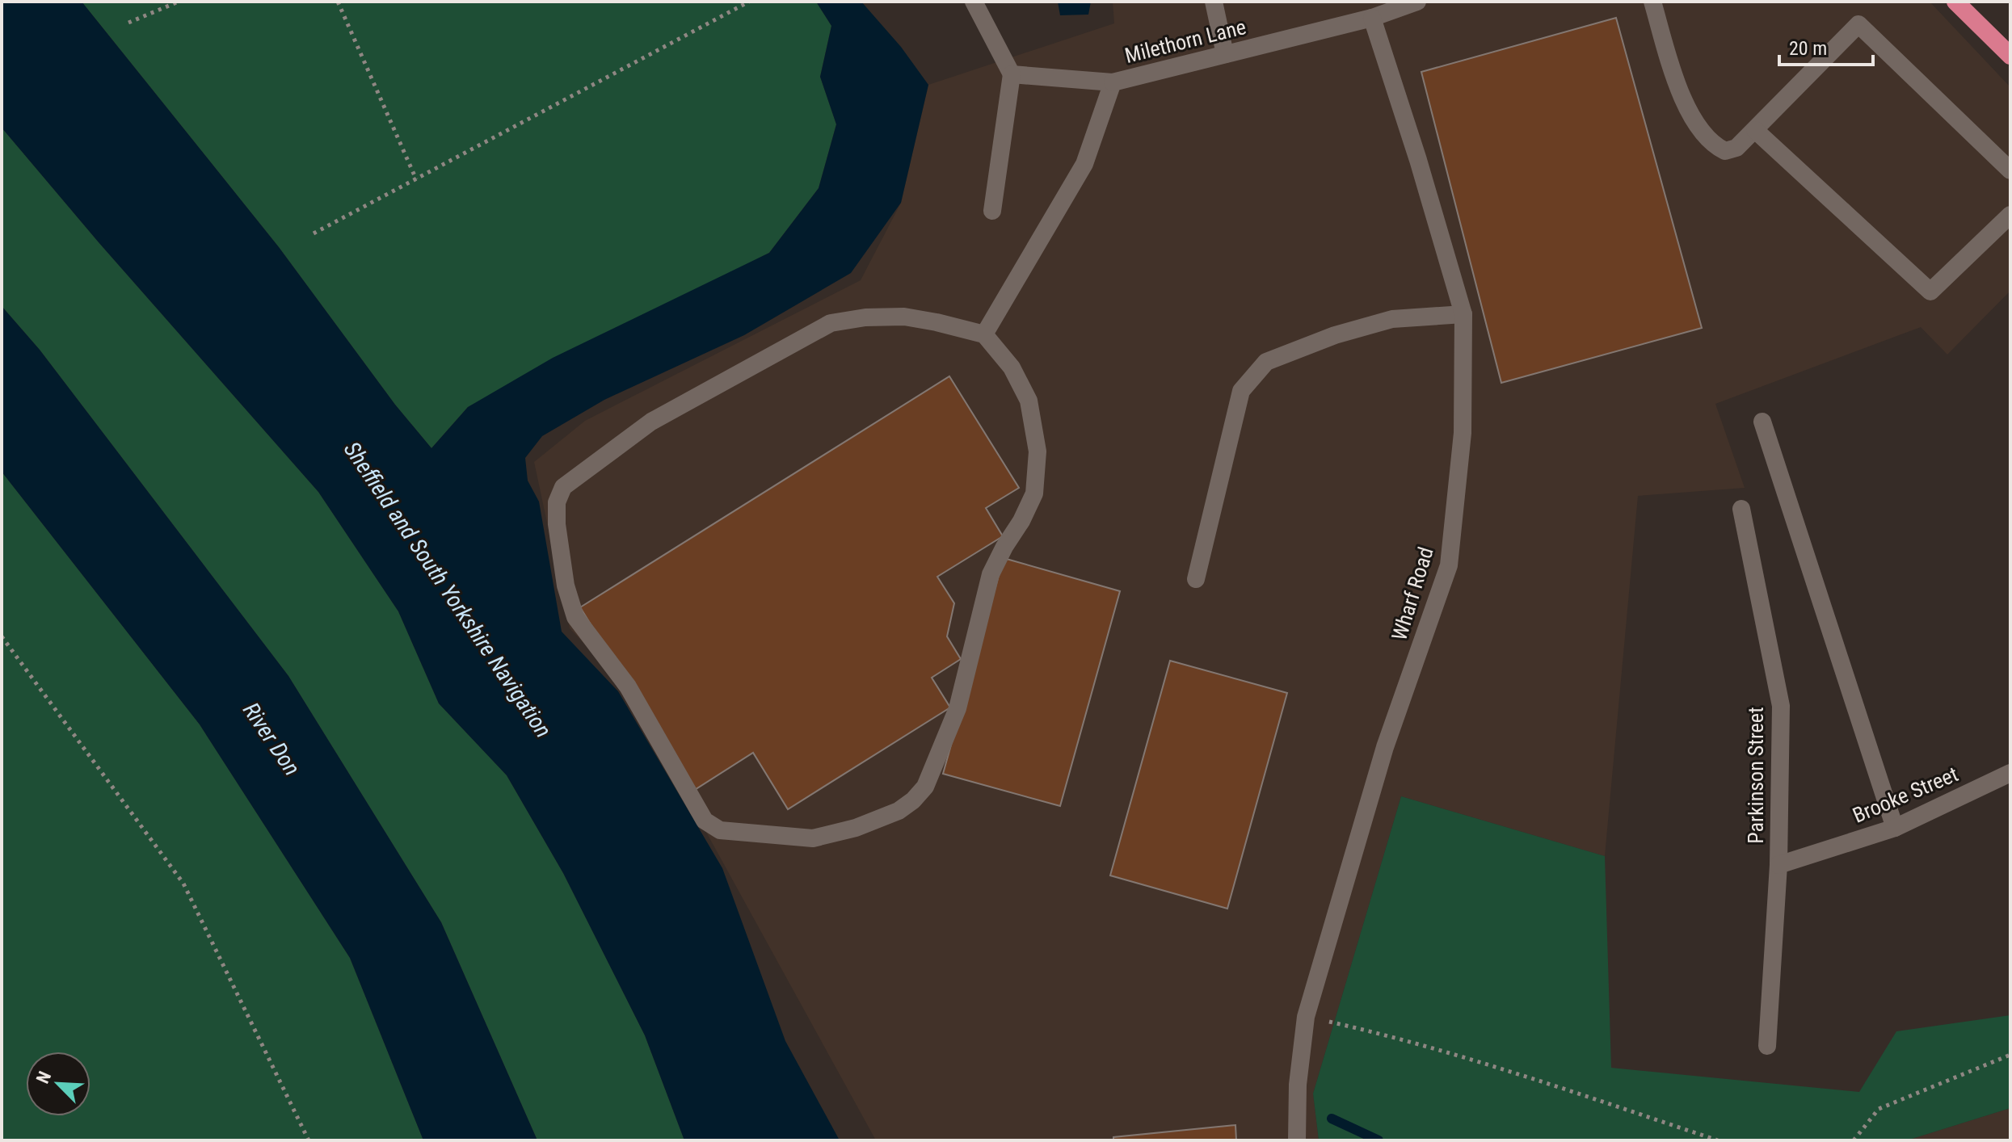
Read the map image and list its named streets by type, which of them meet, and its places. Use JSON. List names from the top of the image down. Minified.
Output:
{"streets":{"street":["Milethorn Lane","Wharf Road","Parkinson Street","Brooke Street"]},"crossings":[["Milethorn Lane","Wharf Road"],["Parkinson Street","Brooke Street"]],"water":["Sheffield and South Yorkshire Navigation","River Don"],"scale_bar":"20 m","north":"top left"}
